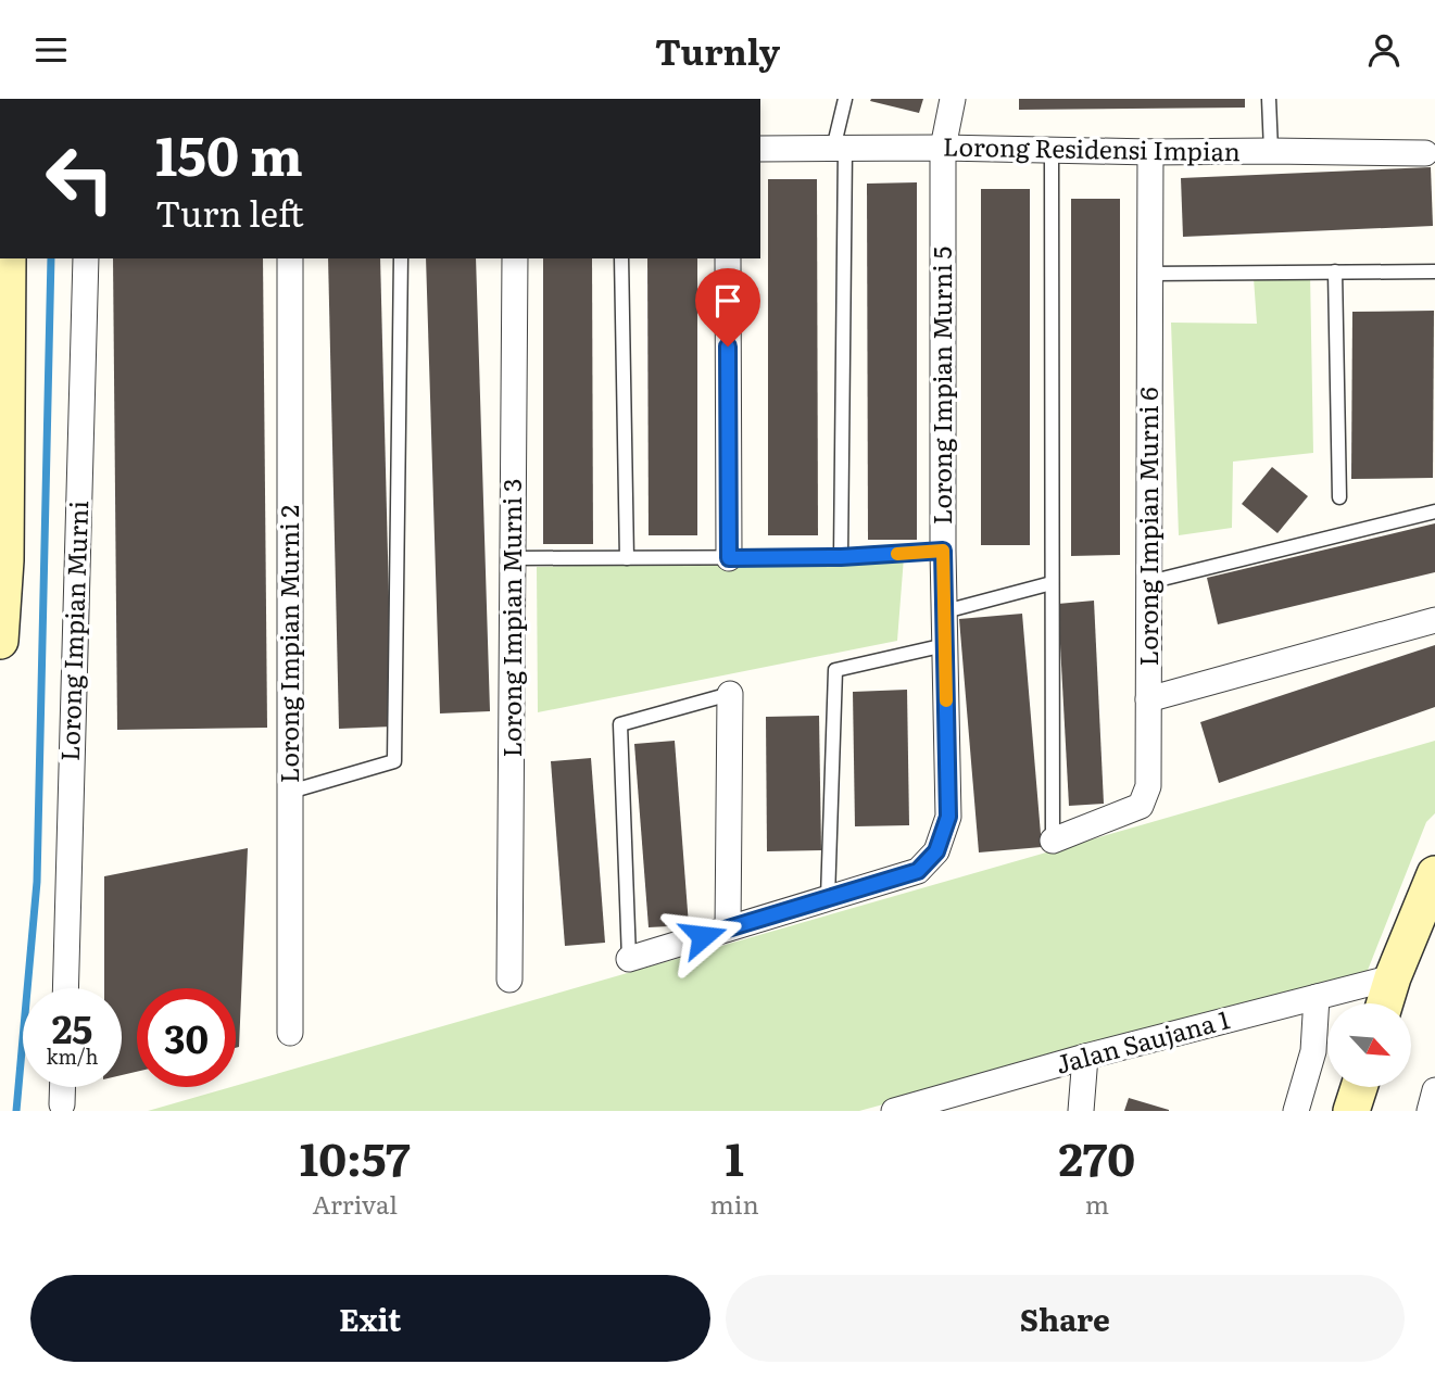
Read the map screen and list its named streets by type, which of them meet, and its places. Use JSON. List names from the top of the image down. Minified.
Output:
{"streets":{"street":["Lorong Residensi Impian","Lorong Impian Murni 5","Lorong Impian Murni 6","Lorong Impian Murni 3","Lorong Impian Murni","Lorong Impian Murni 2","Jalan Saujana 1"]},"crossings":[["Lorong Residensi Impian","Lorong Impian Murni 5"],["Lorong Residensi Impian","Lorong Impian Murni 6"]],"north":"bottom right","page":{"header":"Turnly","turn":["150 m","Turn left"],"speed":"25 km/h","limit":"30","eta":["10:57","Arrival","1","min","270","m"],"buttons":["Exit","Share"]}}
